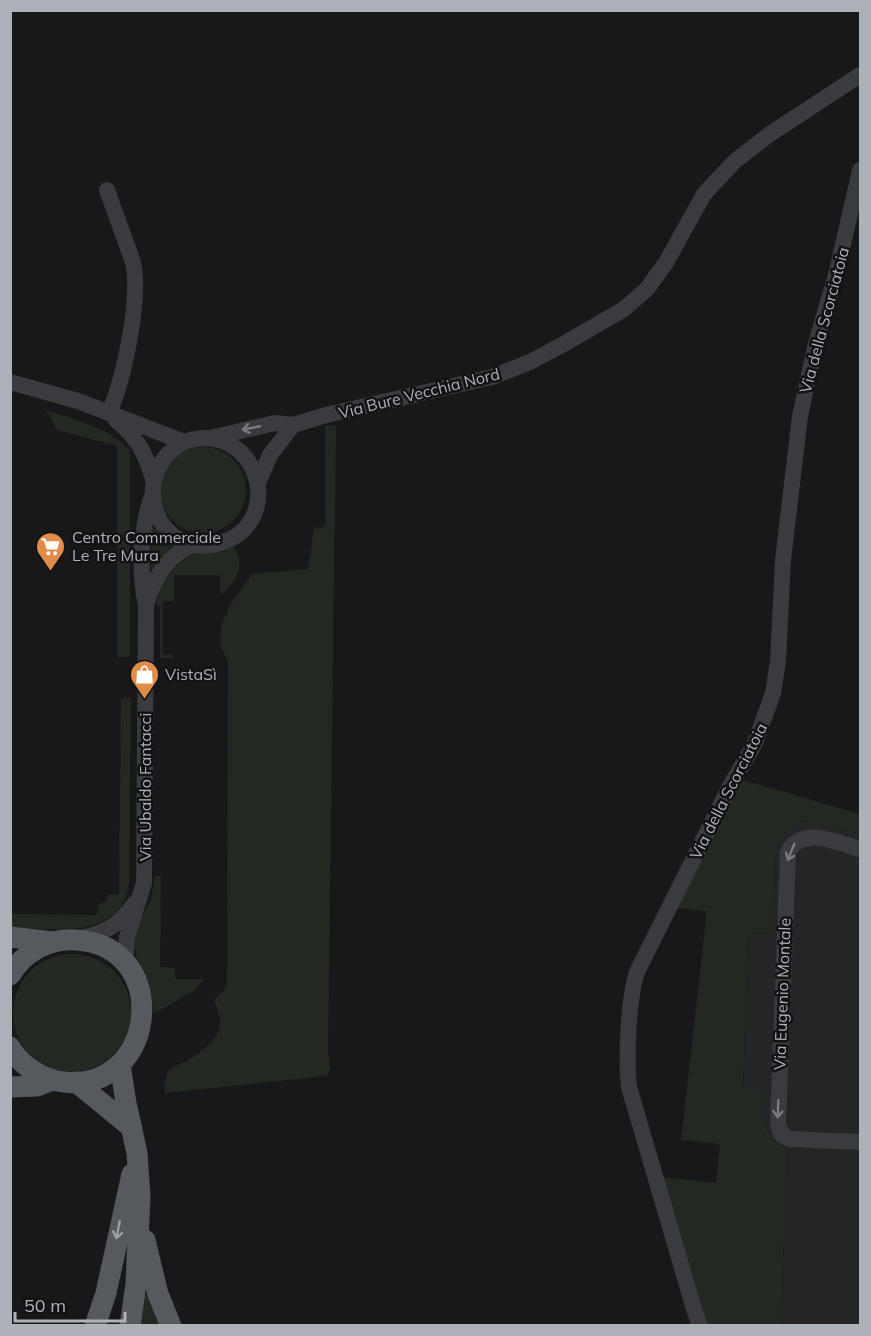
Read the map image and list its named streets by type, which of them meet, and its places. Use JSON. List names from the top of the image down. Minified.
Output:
{"streets":{"street":["Via della Scorciatoia","Via Bure Vecchia Nord","Via Ubaldo Fantacci","Via Eugenio Montale"]},"places":{"supermarket":["Centro Commerciale Le Tre Mura"],"shop":["VistaSì"]},"scale_bar":"50 m"}
